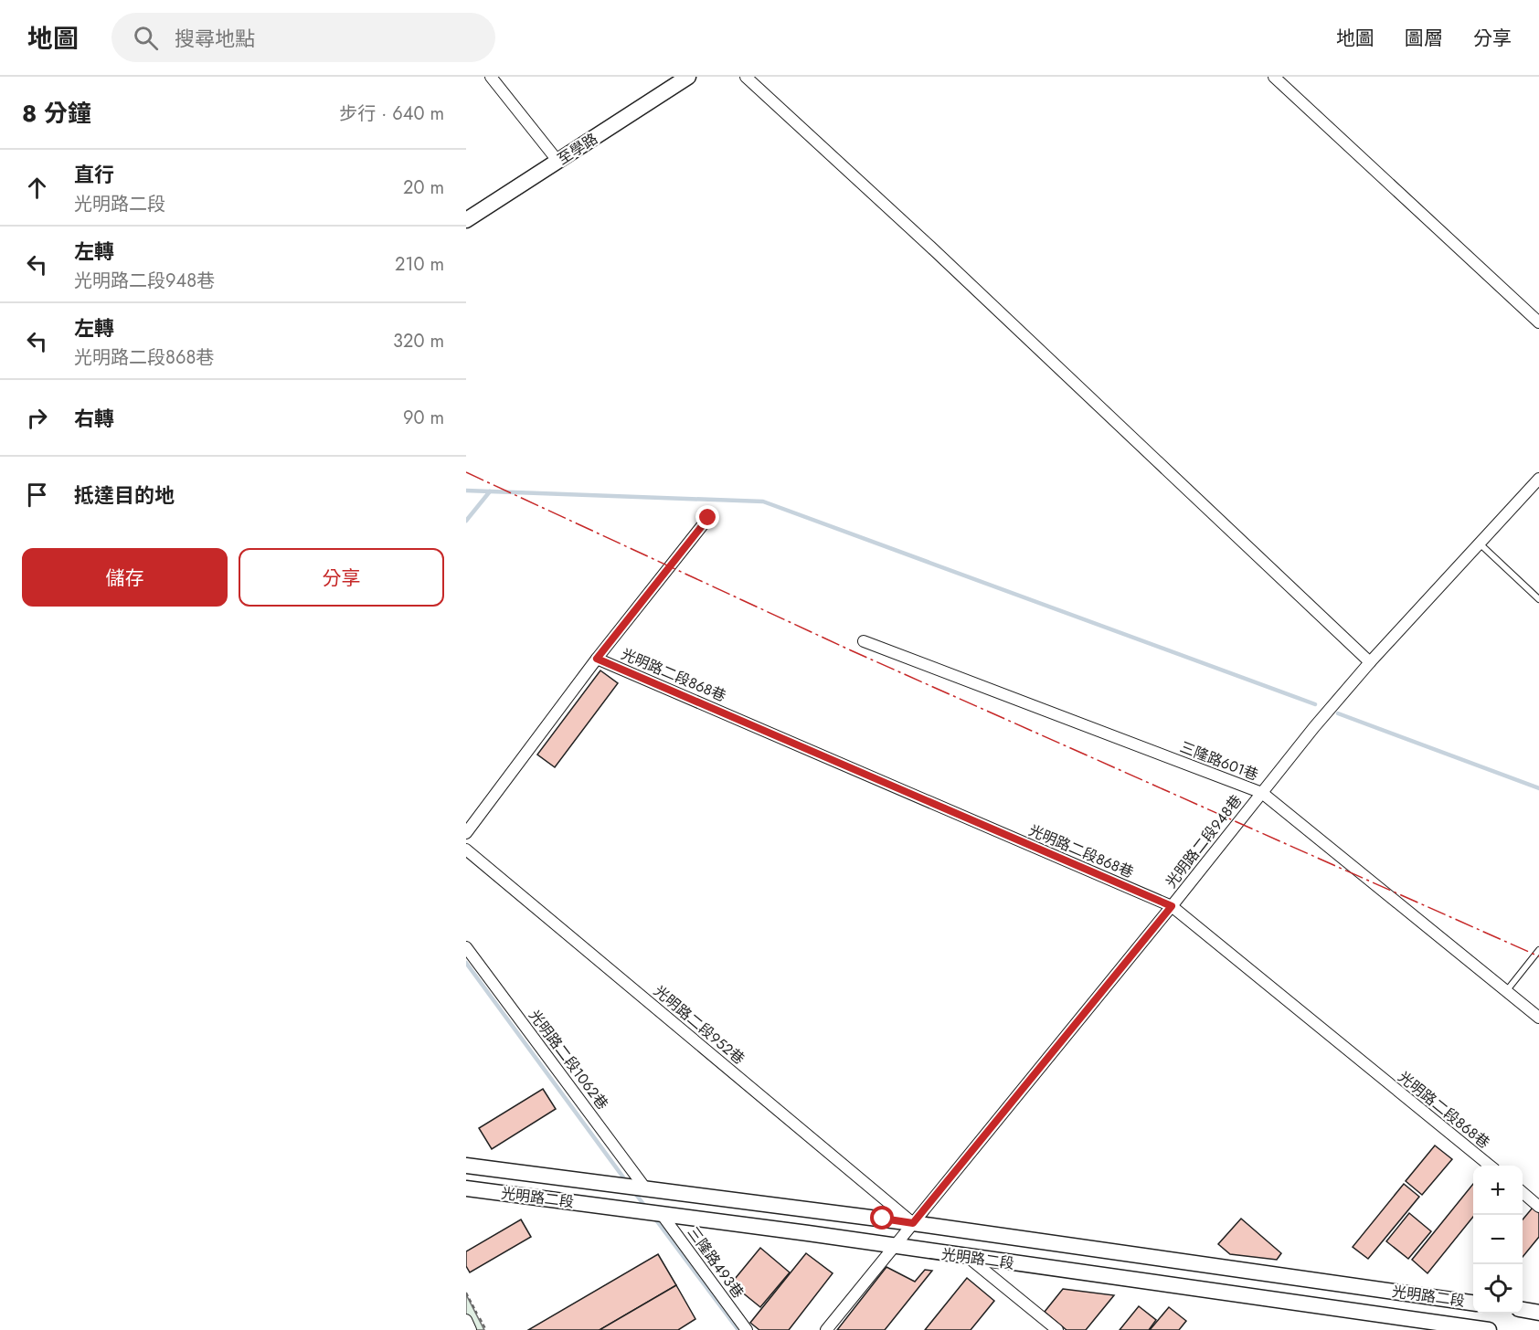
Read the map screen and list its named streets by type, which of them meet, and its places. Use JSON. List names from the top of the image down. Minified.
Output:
{"streets":{"street":["至學路","光明路二段868巷","三隆路601巷","光明路二段948巷","光明路二段952巷","光明路二段1062巷","光明路二段","三隆路493巷"]},"crossings":[["光明路二段868巷","光明路二段948巷"],["三隆路601巷","光明路二段948巷"],["光明路二段948巷","光明路二段952巷"],["光明路二段948巷","光明路二段"],["光明路二段952巷","光明路二段"],["光明路二段1062巷","光明路二段"],["光明路二段","三隆路493巷"]],"page":{"header":"地圖","search":"搜尋地點","nav":["地圖","圖層","分享"],"heading":["8 分鐘","步行 · 640 m"],"list":[["直行","光明路二段","20 m"],["左轉","光明路二段948巷","210 m"],["左轉","光明路二段868巷","320 m"],["右轉","90 m"],"抵達目的地"],"buttons":["儲存","分享"],"map_buttons":["+","−"]}}
